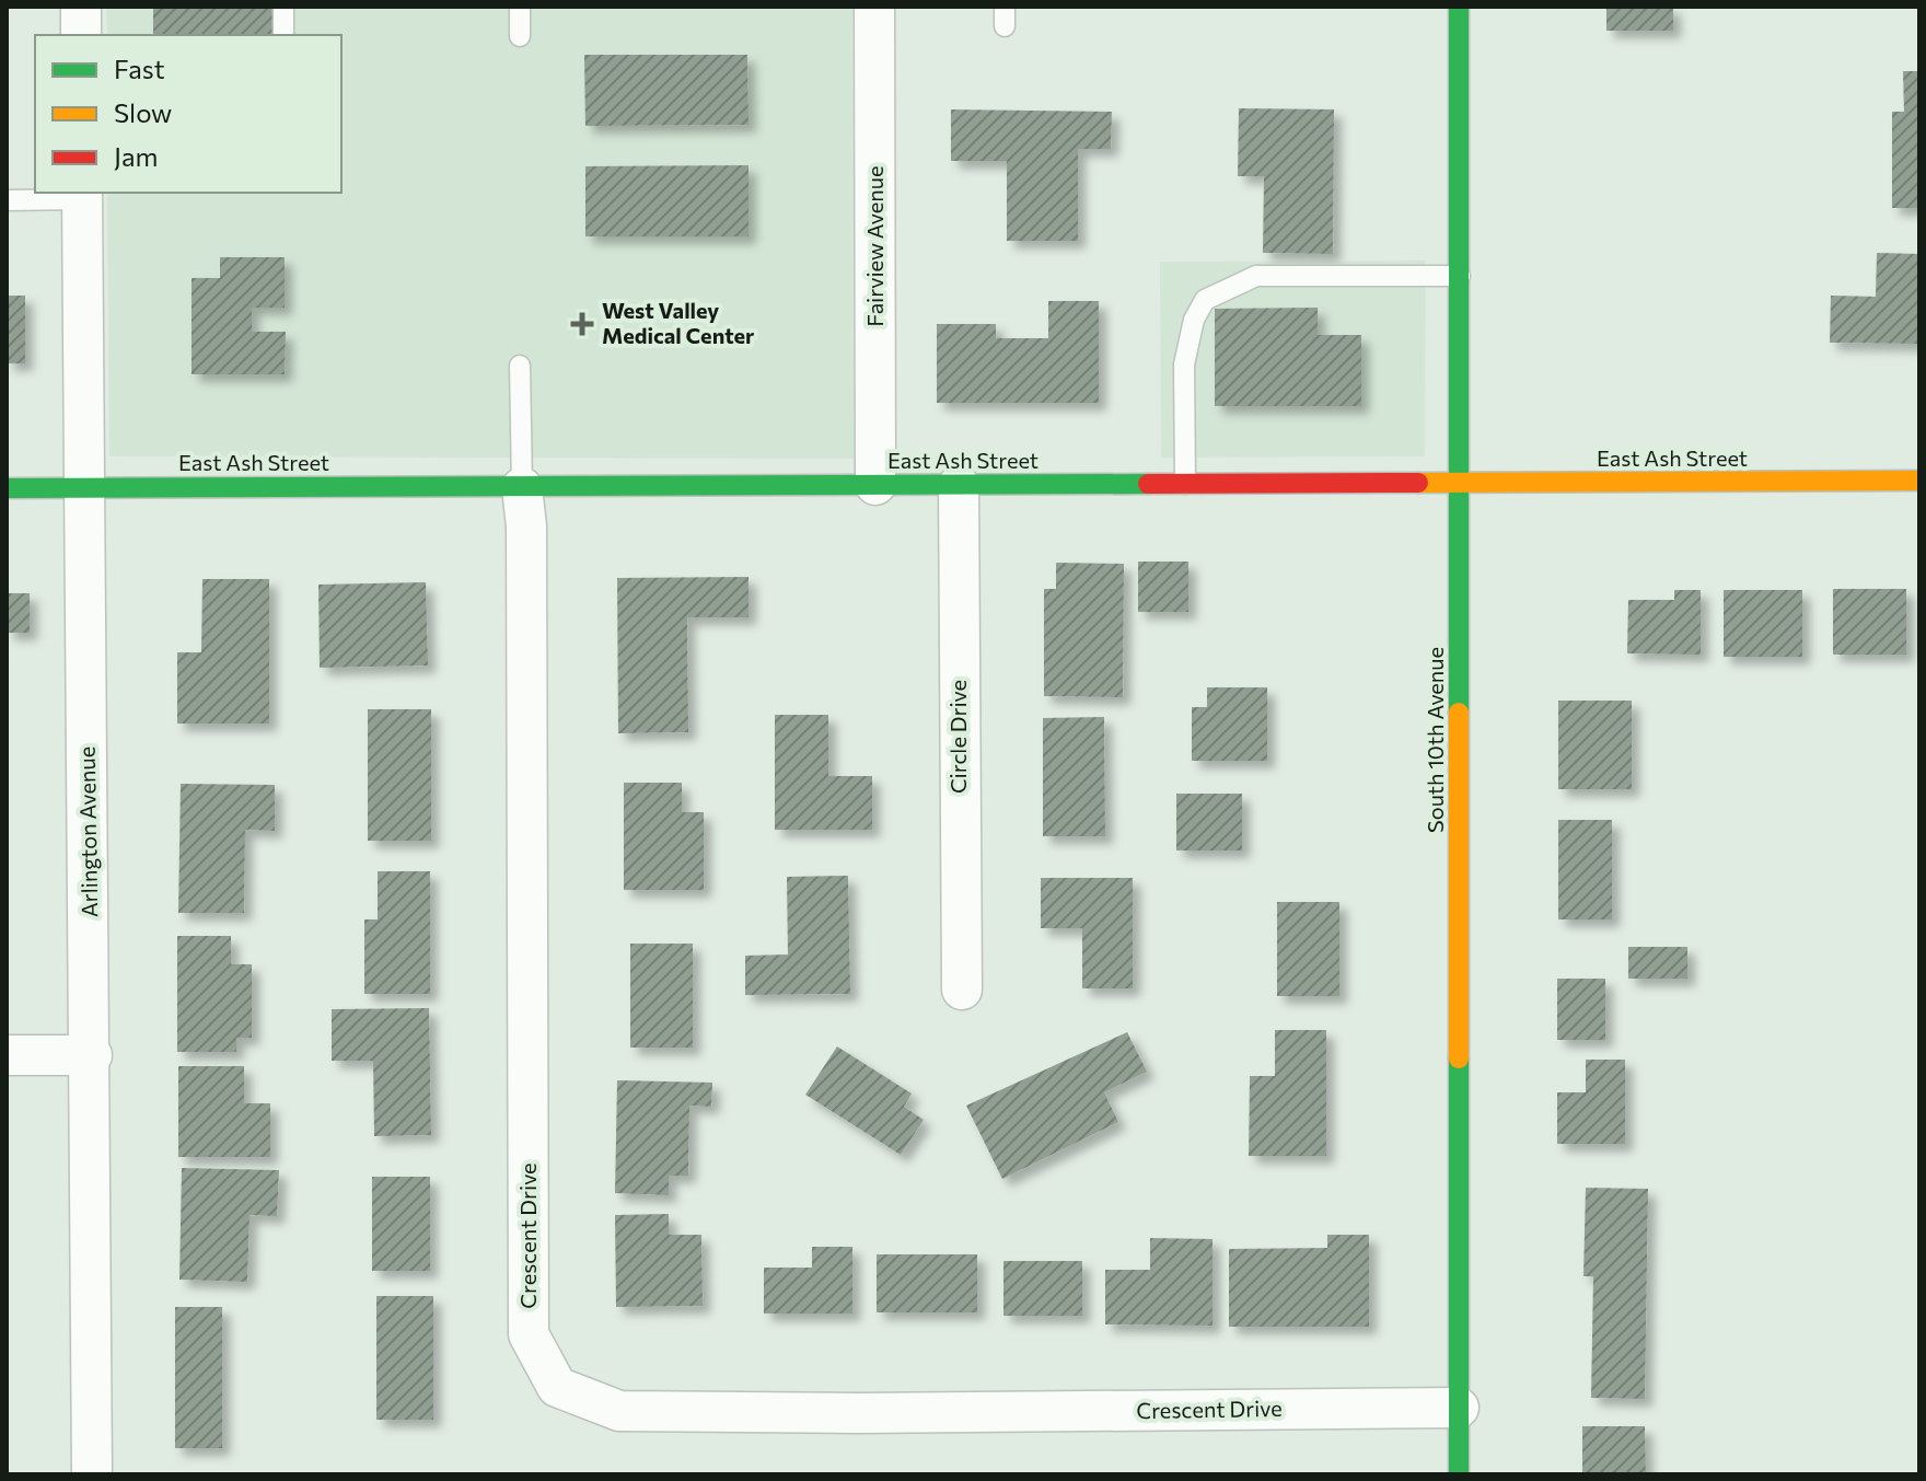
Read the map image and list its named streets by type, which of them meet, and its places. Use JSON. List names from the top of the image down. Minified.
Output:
{"streets":{"street":["Fairview Avenue","East Ash Street","Circle Drive","South 10th Avenue","Arlington Avenue","Crescent Drive"]},"crossings":[["Fairview Avenue","East Ash Street"],["East Ash Street","Circle Drive"],["East Ash Street","South 10th Avenue"],["East Ash Street","Arlington Avenue"],["East Ash Street","Crescent Drive"],["South 10th Avenue","Crescent Drive"]],"places":{"health":["West Valley Medical Center"]},"legend":["Fast","Slow","Jam"]}
